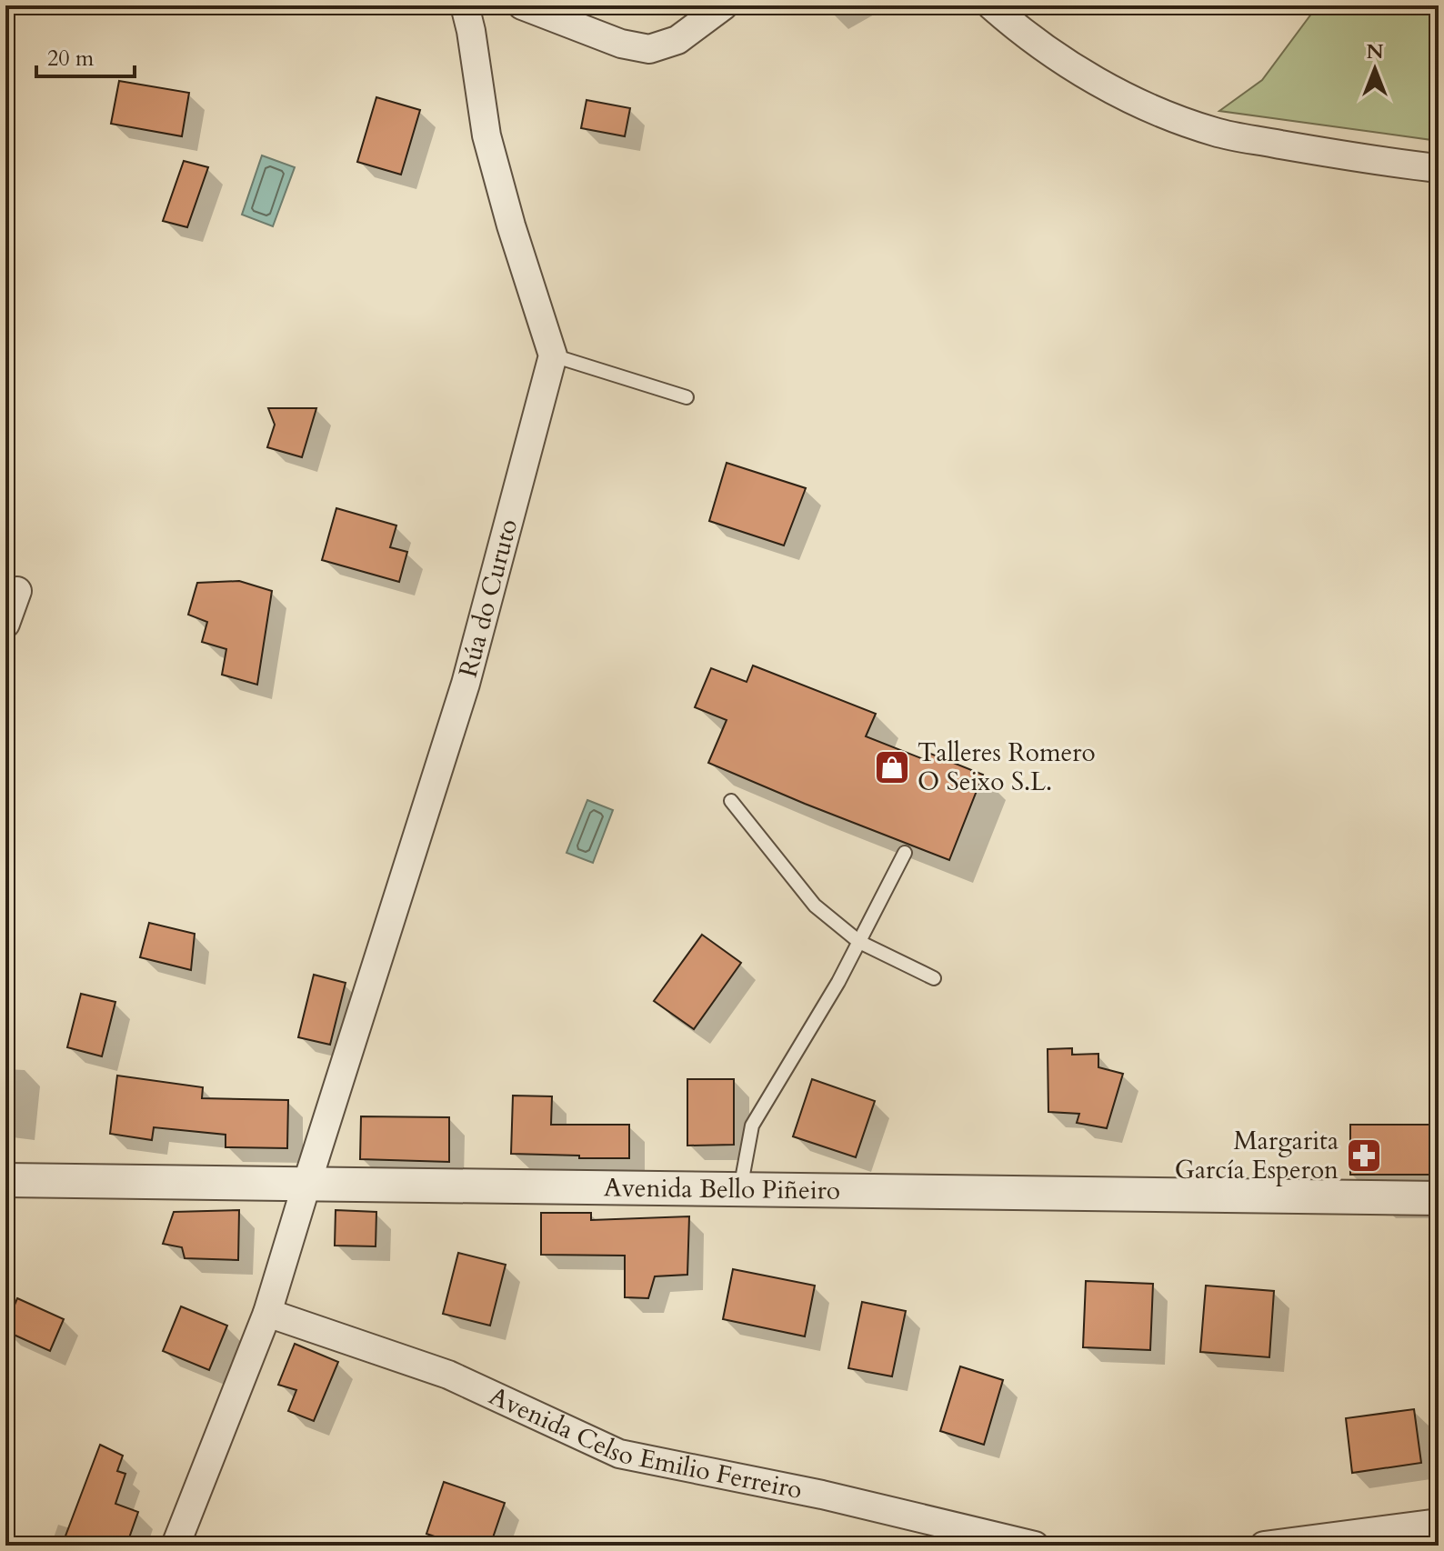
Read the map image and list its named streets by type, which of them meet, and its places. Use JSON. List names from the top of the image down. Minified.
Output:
{"streets":{"street":["Rúa do Curuto","Avenida Bello Piñeiro","Avenida Celso Emilio Ferreiro"]},"crossings":[["Rúa do Curuto","Avenida Bello Piñeiro"]],"places":{"shop":["Talleres Romero O Seixo S.L."],"pharmacy":["Margarita García Esperon"]},"scale_bar":"20 m","north":"top"}
